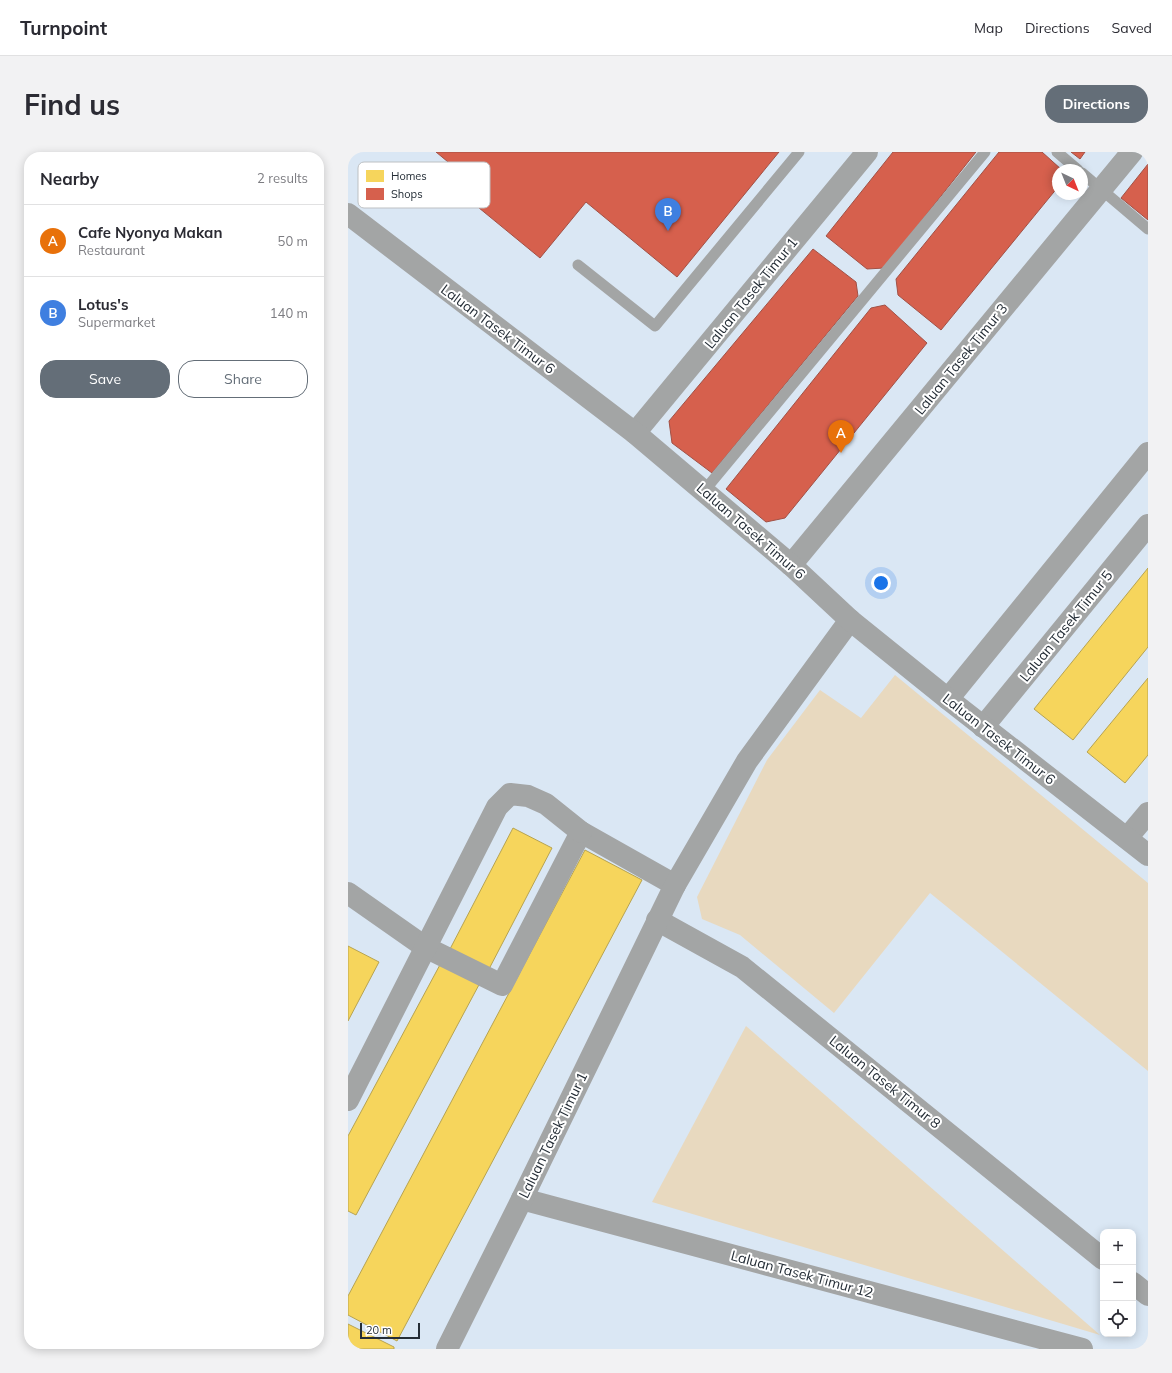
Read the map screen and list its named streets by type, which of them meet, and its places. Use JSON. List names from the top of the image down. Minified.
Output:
{"streets":{"street":["Laluan Tasek Timur 1","Laluan Tasek Timur 6","Laluan Tasek Timur 3","Laluan Tasek Timur 5","Laluan Tasek Timur 8","Laluan Tasek Timur 12"]},"crossings":[["Laluan Tasek Timur 1","Laluan Tasek Timur 6"],["Laluan Tasek Timur 1","Laluan Tasek Timur 8"],["Laluan Tasek Timur 1","Laluan Tasek Timur 12"],["Laluan Tasek Timur 6","Laluan Tasek Timur 3"],["Laluan Tasek Timur 6","Laluan Tasek Timur 5"]],"legend":["Homes","Shops"],"scale_bar":"20 m","north":"bottom right","page":{"header":"Turnpoint","nav":["Map","Directions","Saved"],"buttons":["Directions",["Save","Share"]],"title":"Find us","heading":["Nearby","2 results"],"pins":["B","A"],"list":[{"mark":"A","name":"Cafe Nyonya Makan","note":"Restaurant","value":"50 m"},{"mark":"B","name":"Lotus's","note":"Supermarket","value":"140 m"}],"map_buttons":["+","−"],"scale":"20 m"}}
